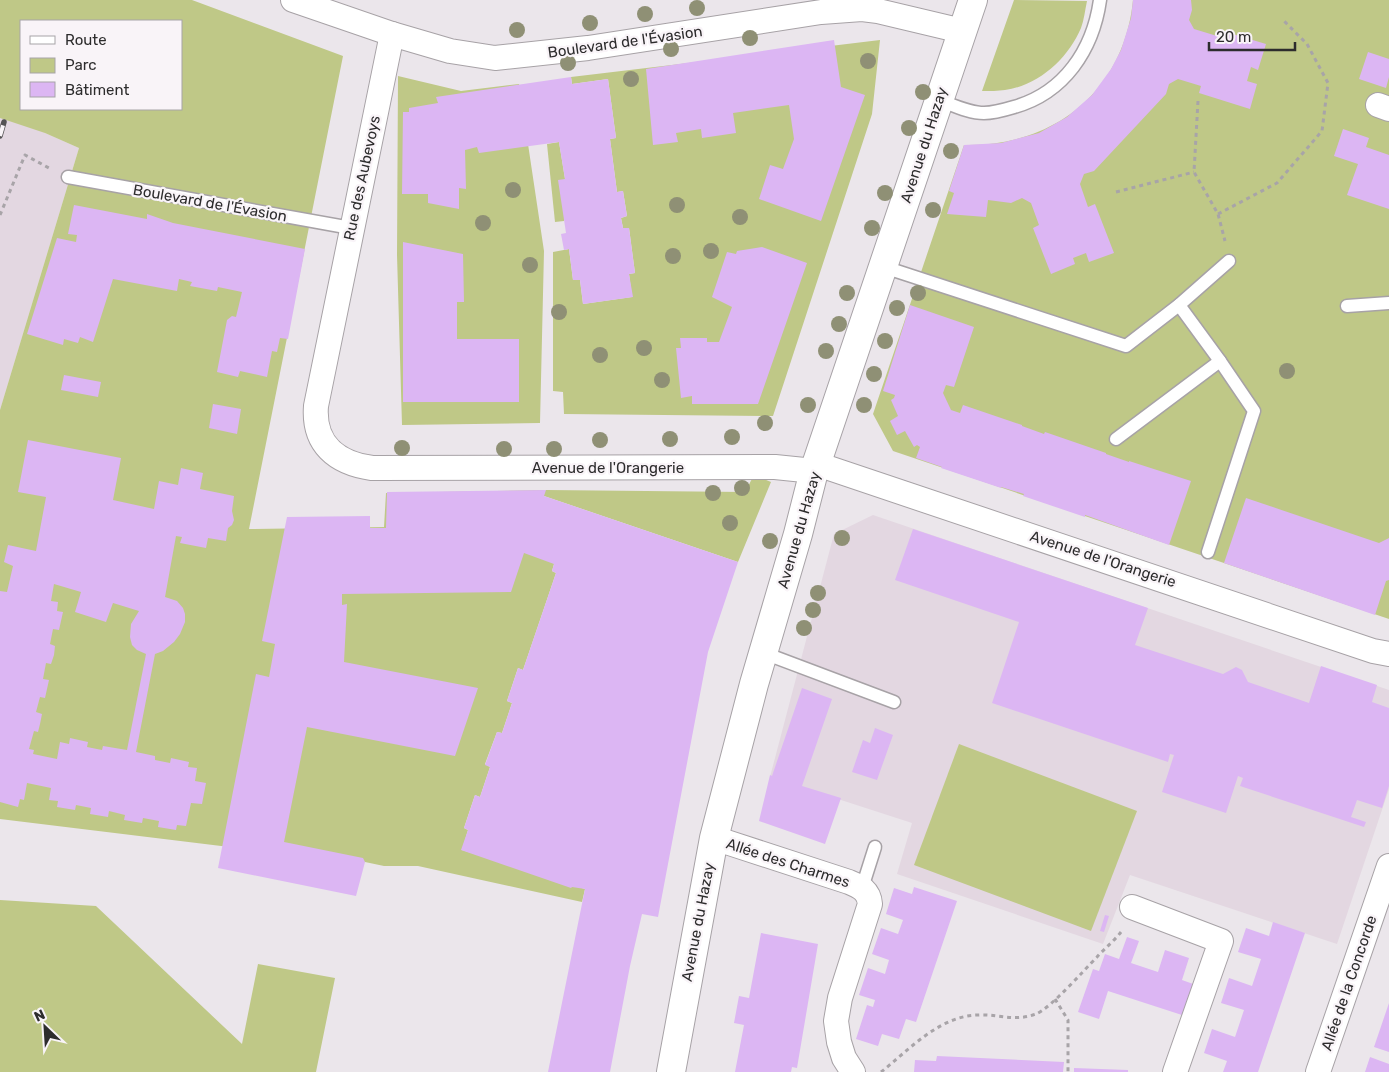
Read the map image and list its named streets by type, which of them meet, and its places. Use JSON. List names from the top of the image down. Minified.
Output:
{"streets":{"street":["Boulevard de l'Évasion","Avenue du Hazay","Rue des Aubevoys","Avenue de l'Orangerie","Allée des Charmes","Allée de la Concorde"]},"crossings":[["Boulevard de l'Évasion","Avenue du Hazay"],["Boulevard de l'Évasion","Rue des Aubevoys"],["Avenue du Hazay","Avenue de l'Orangerie"],["Avenue du Hazay","Allée des Charmes"],["Rue des Aubevoys","Avenue de l'Orangerie"]],"legend":["Route","Parc","Bâtiment"],"scale_bar":"20 m","north":"top left"}
